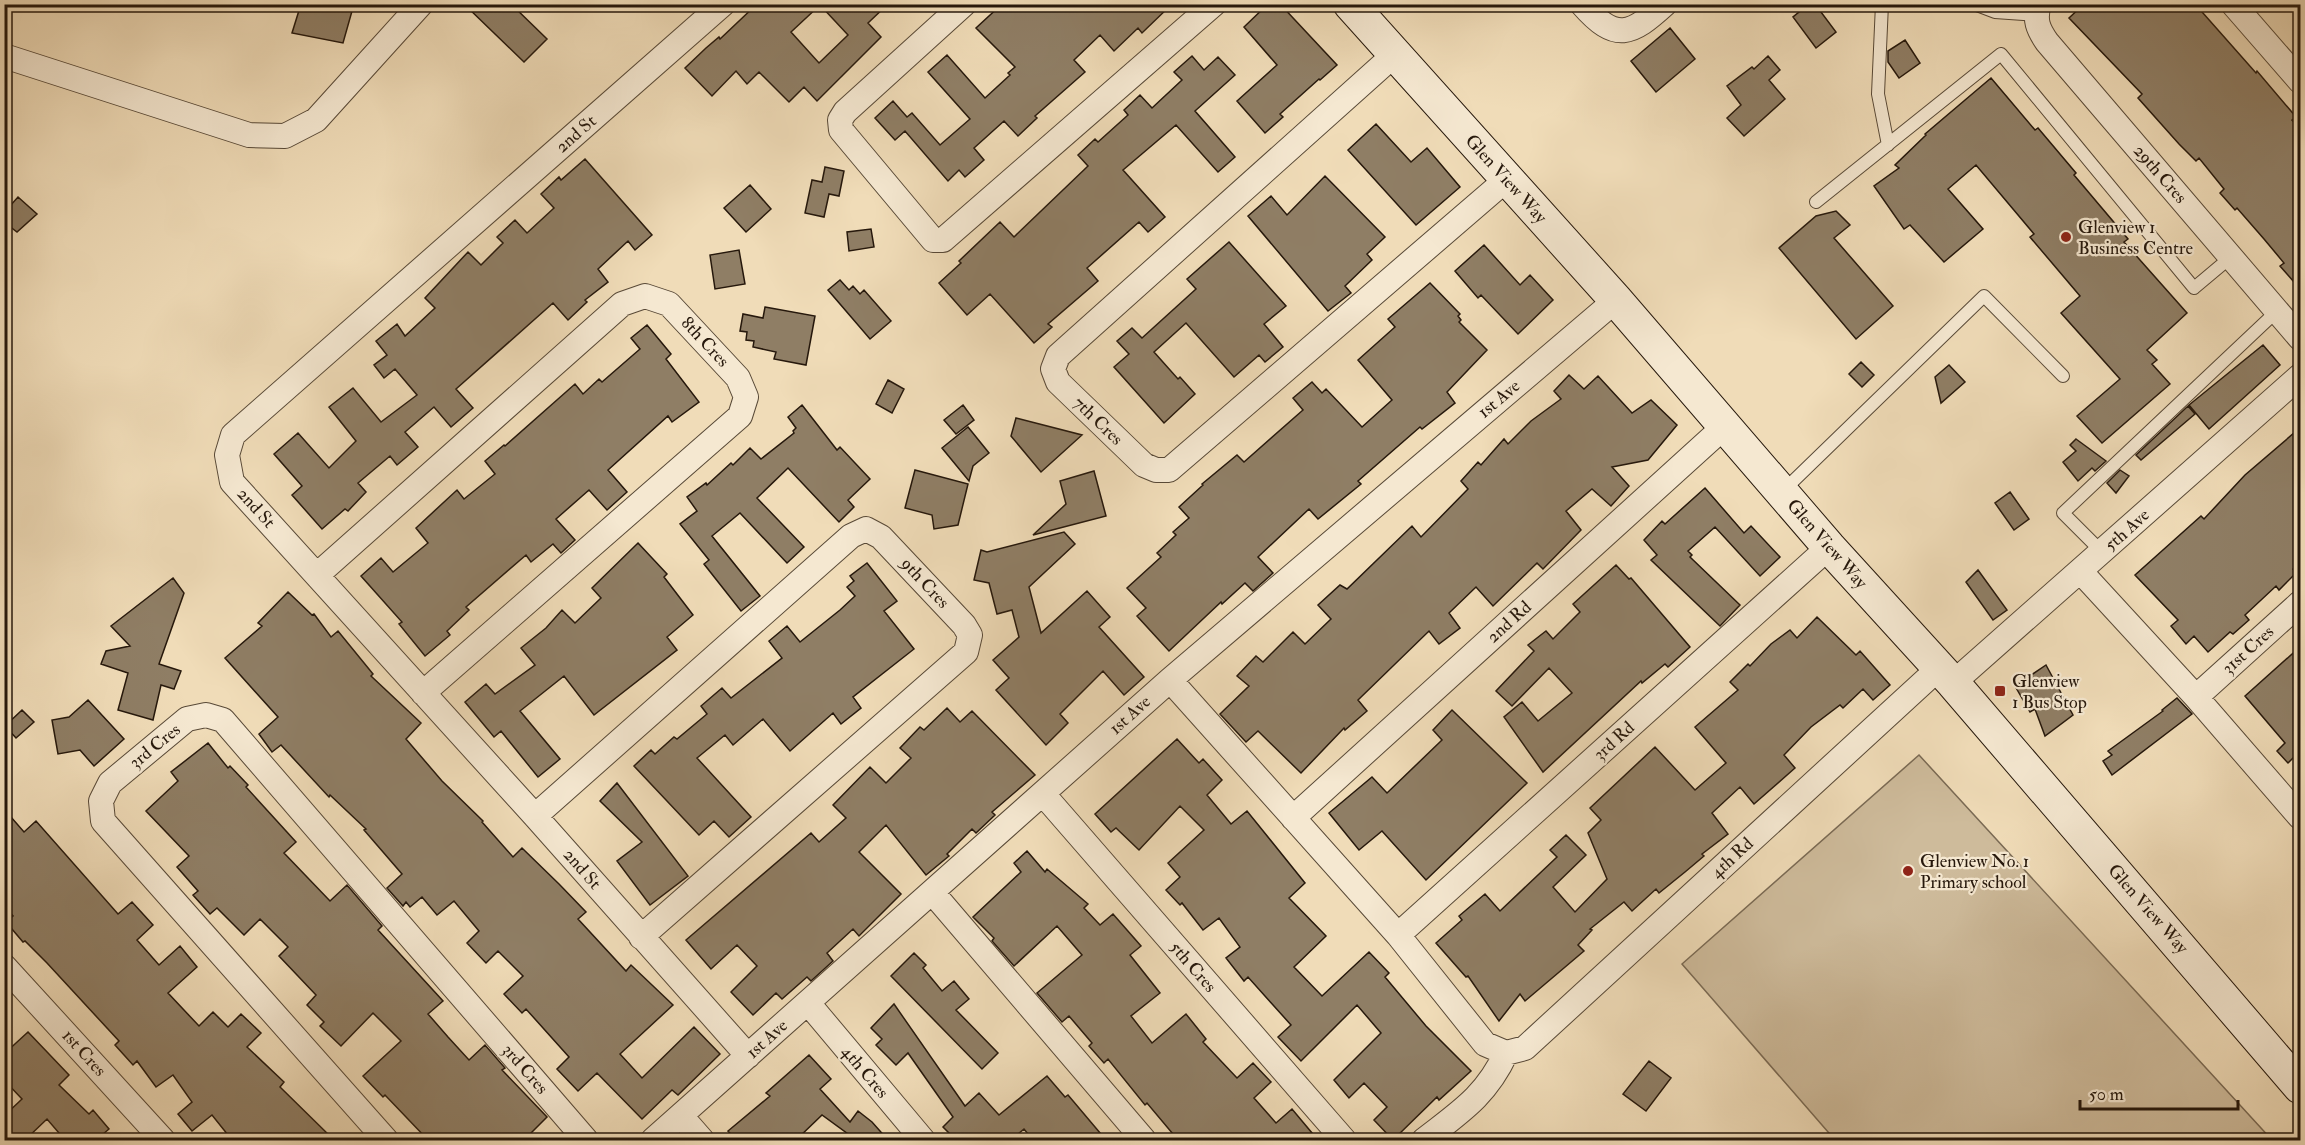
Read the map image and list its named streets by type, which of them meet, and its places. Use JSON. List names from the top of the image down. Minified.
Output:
{"streets":{"street":["2nd St","29th Cres","Glen View Way","8th Cres","1st Ave","7th Cres","5th Ave","9th Cres","2nd Rd","31st Cres","3rd Rd","3rd Cres","4th Rd","5th Cres","1st Cres","4th Cres"]},"crossings":[["2nd St","8th Cres"],["2nd St","1st Ave"],["2nd St","9th Cres"],["Glen View Way","1st Ave"],["Glen View Way","7th Cres"],["Glen View Way","5th Ave"],["Glen View Way","2nd Rd"],["Glen View Way","3rd Rd"],["Glen View Way","4th Rd"],["1st Ave","5th Cres"],["1st Ave","4th Cres"],["5th Ave","4th Rd"]],"places":{"other":["Glenview 1 Business Centre","Glenview No. 1 Primary school"],"transit":["Glenview 1 Bus Stop"]},"scale_bar":"50 m"}
